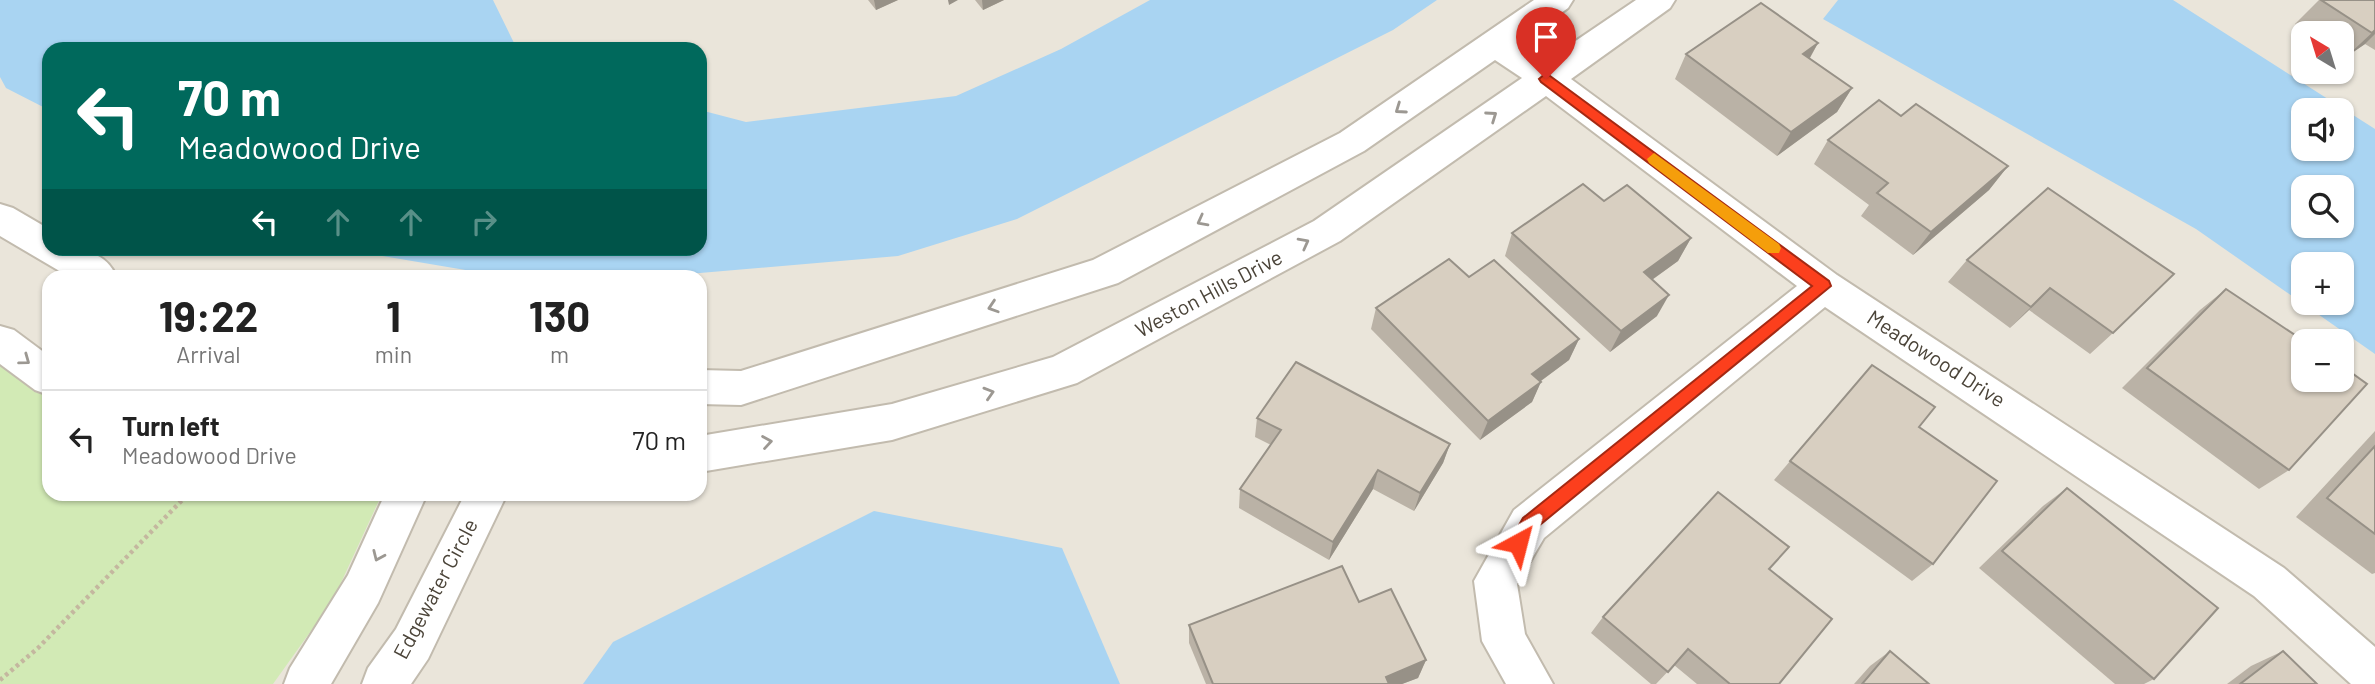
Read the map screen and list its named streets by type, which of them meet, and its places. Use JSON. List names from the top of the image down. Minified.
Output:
{"streets":{"street":["Weston Hills Drive","Meadowood Drive","Edgewater Circle"]},"crossings":[["Weston Hills Drive","Meadowood Drive"]],"north":"top left","page":{"map_buttons":["+","−"],"turn":["70 m","Meadowood Drive"],"eta":["19:22","Arrival","1","min","130","m"],"list":[{"name":"Turn left","note":"Meadowood Drive","value":"70 m"}]}}
